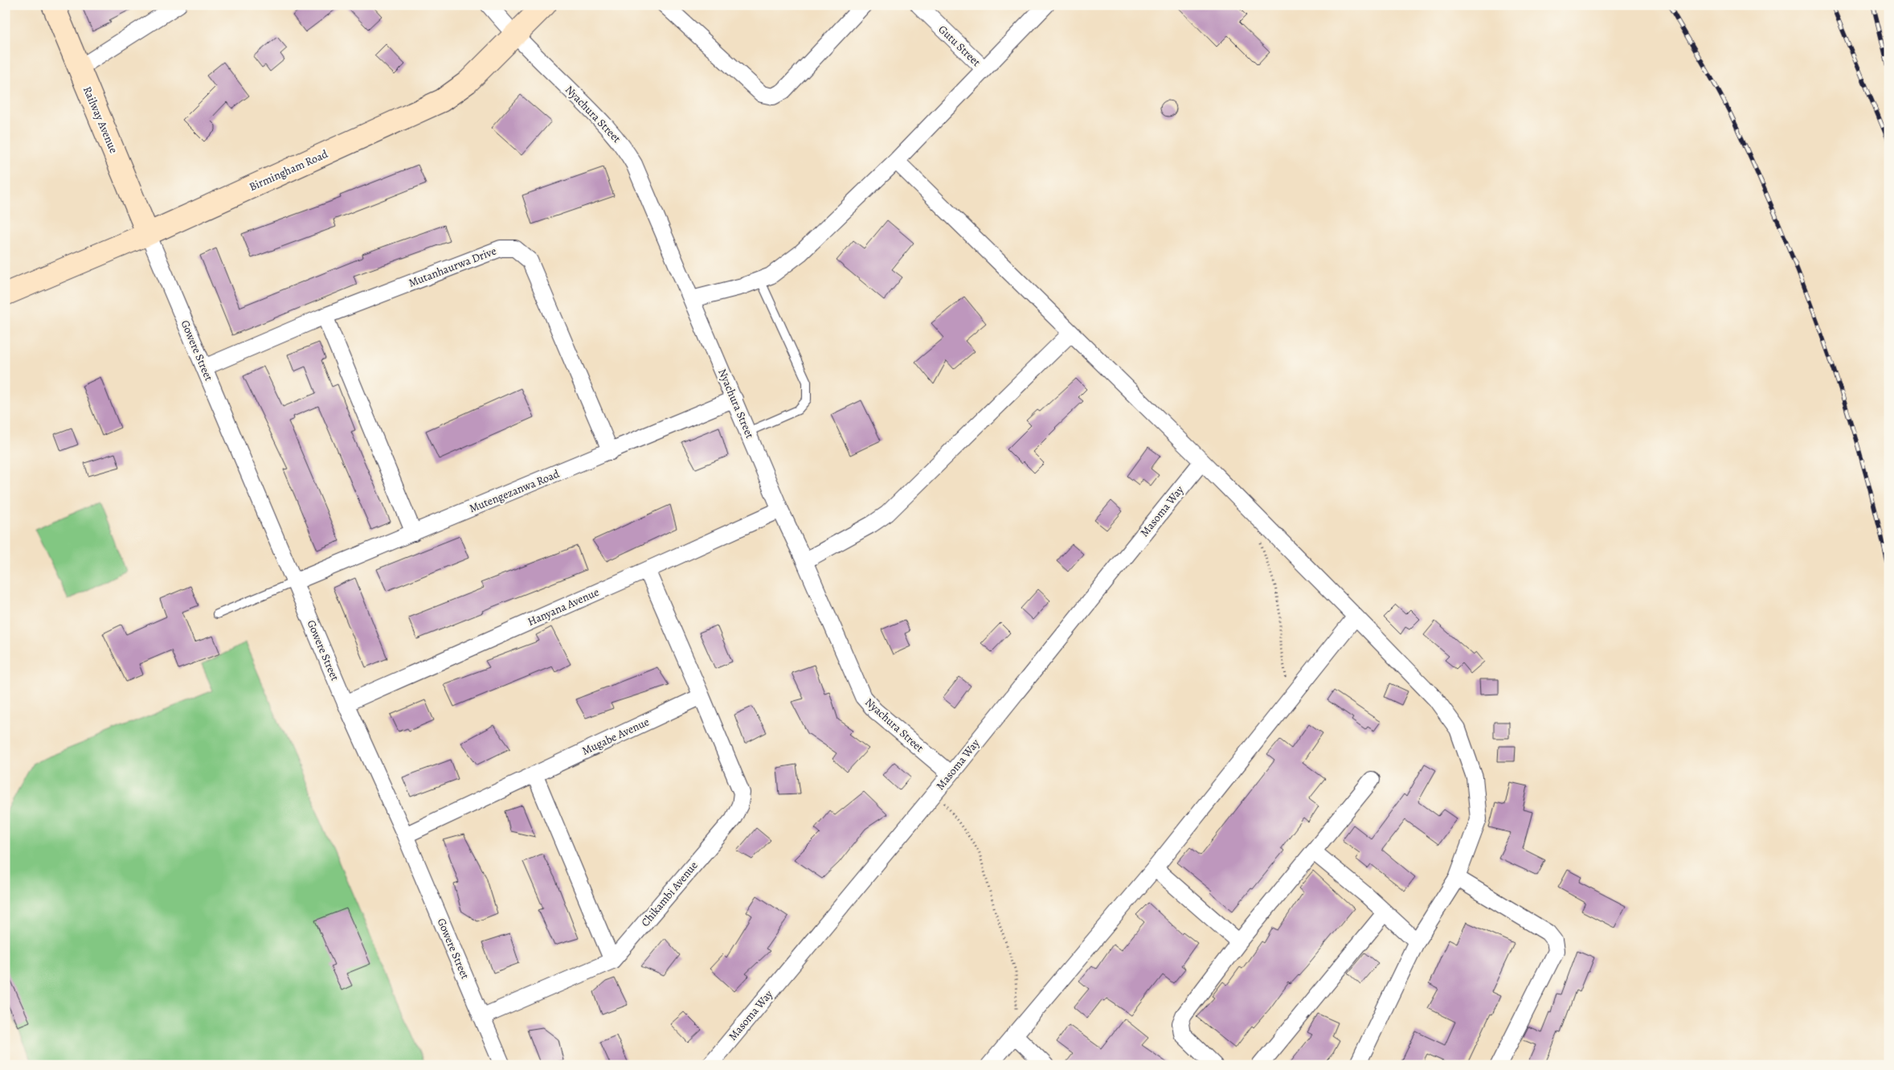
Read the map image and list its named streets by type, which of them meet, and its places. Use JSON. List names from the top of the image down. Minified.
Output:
{"streets":{"street":["Gutu Street","Nyachura Street","Railway Avenue","Birmingham Road","Mutanhaurwa Drive","Gowere Street","Mutengezanwa Road","Masoma Way","Hanyana Avenue","Mugabe Avenue","Chikambi Avenue"]},"crossings":[["Nyachura Street","Birmingham Road"],["Nyachura Street","Mutengezanwa Road"],["Nyachura Street","Masoma Way"],["Nyachura Street","Hanyana Avenue"],["Railway Avenue","Birmingham Road"],["Railway Avenue","Gowere Street"],["Birmingham Road","Gowere Street"],["Mutanhaurwa Drive","Gowere Street"],["Mutanhaurwa Drive","Mutengezanwa Road"],["Gowere Street","Mutengezanwa Road"],["Gowere Street","Hanyana Avenue"],["Gowere Street","Mugabe Avenue"],["Gowere Street","Chikambi Avenue"],["Mugabe Avenue","Chikambi Avenue"]]}
